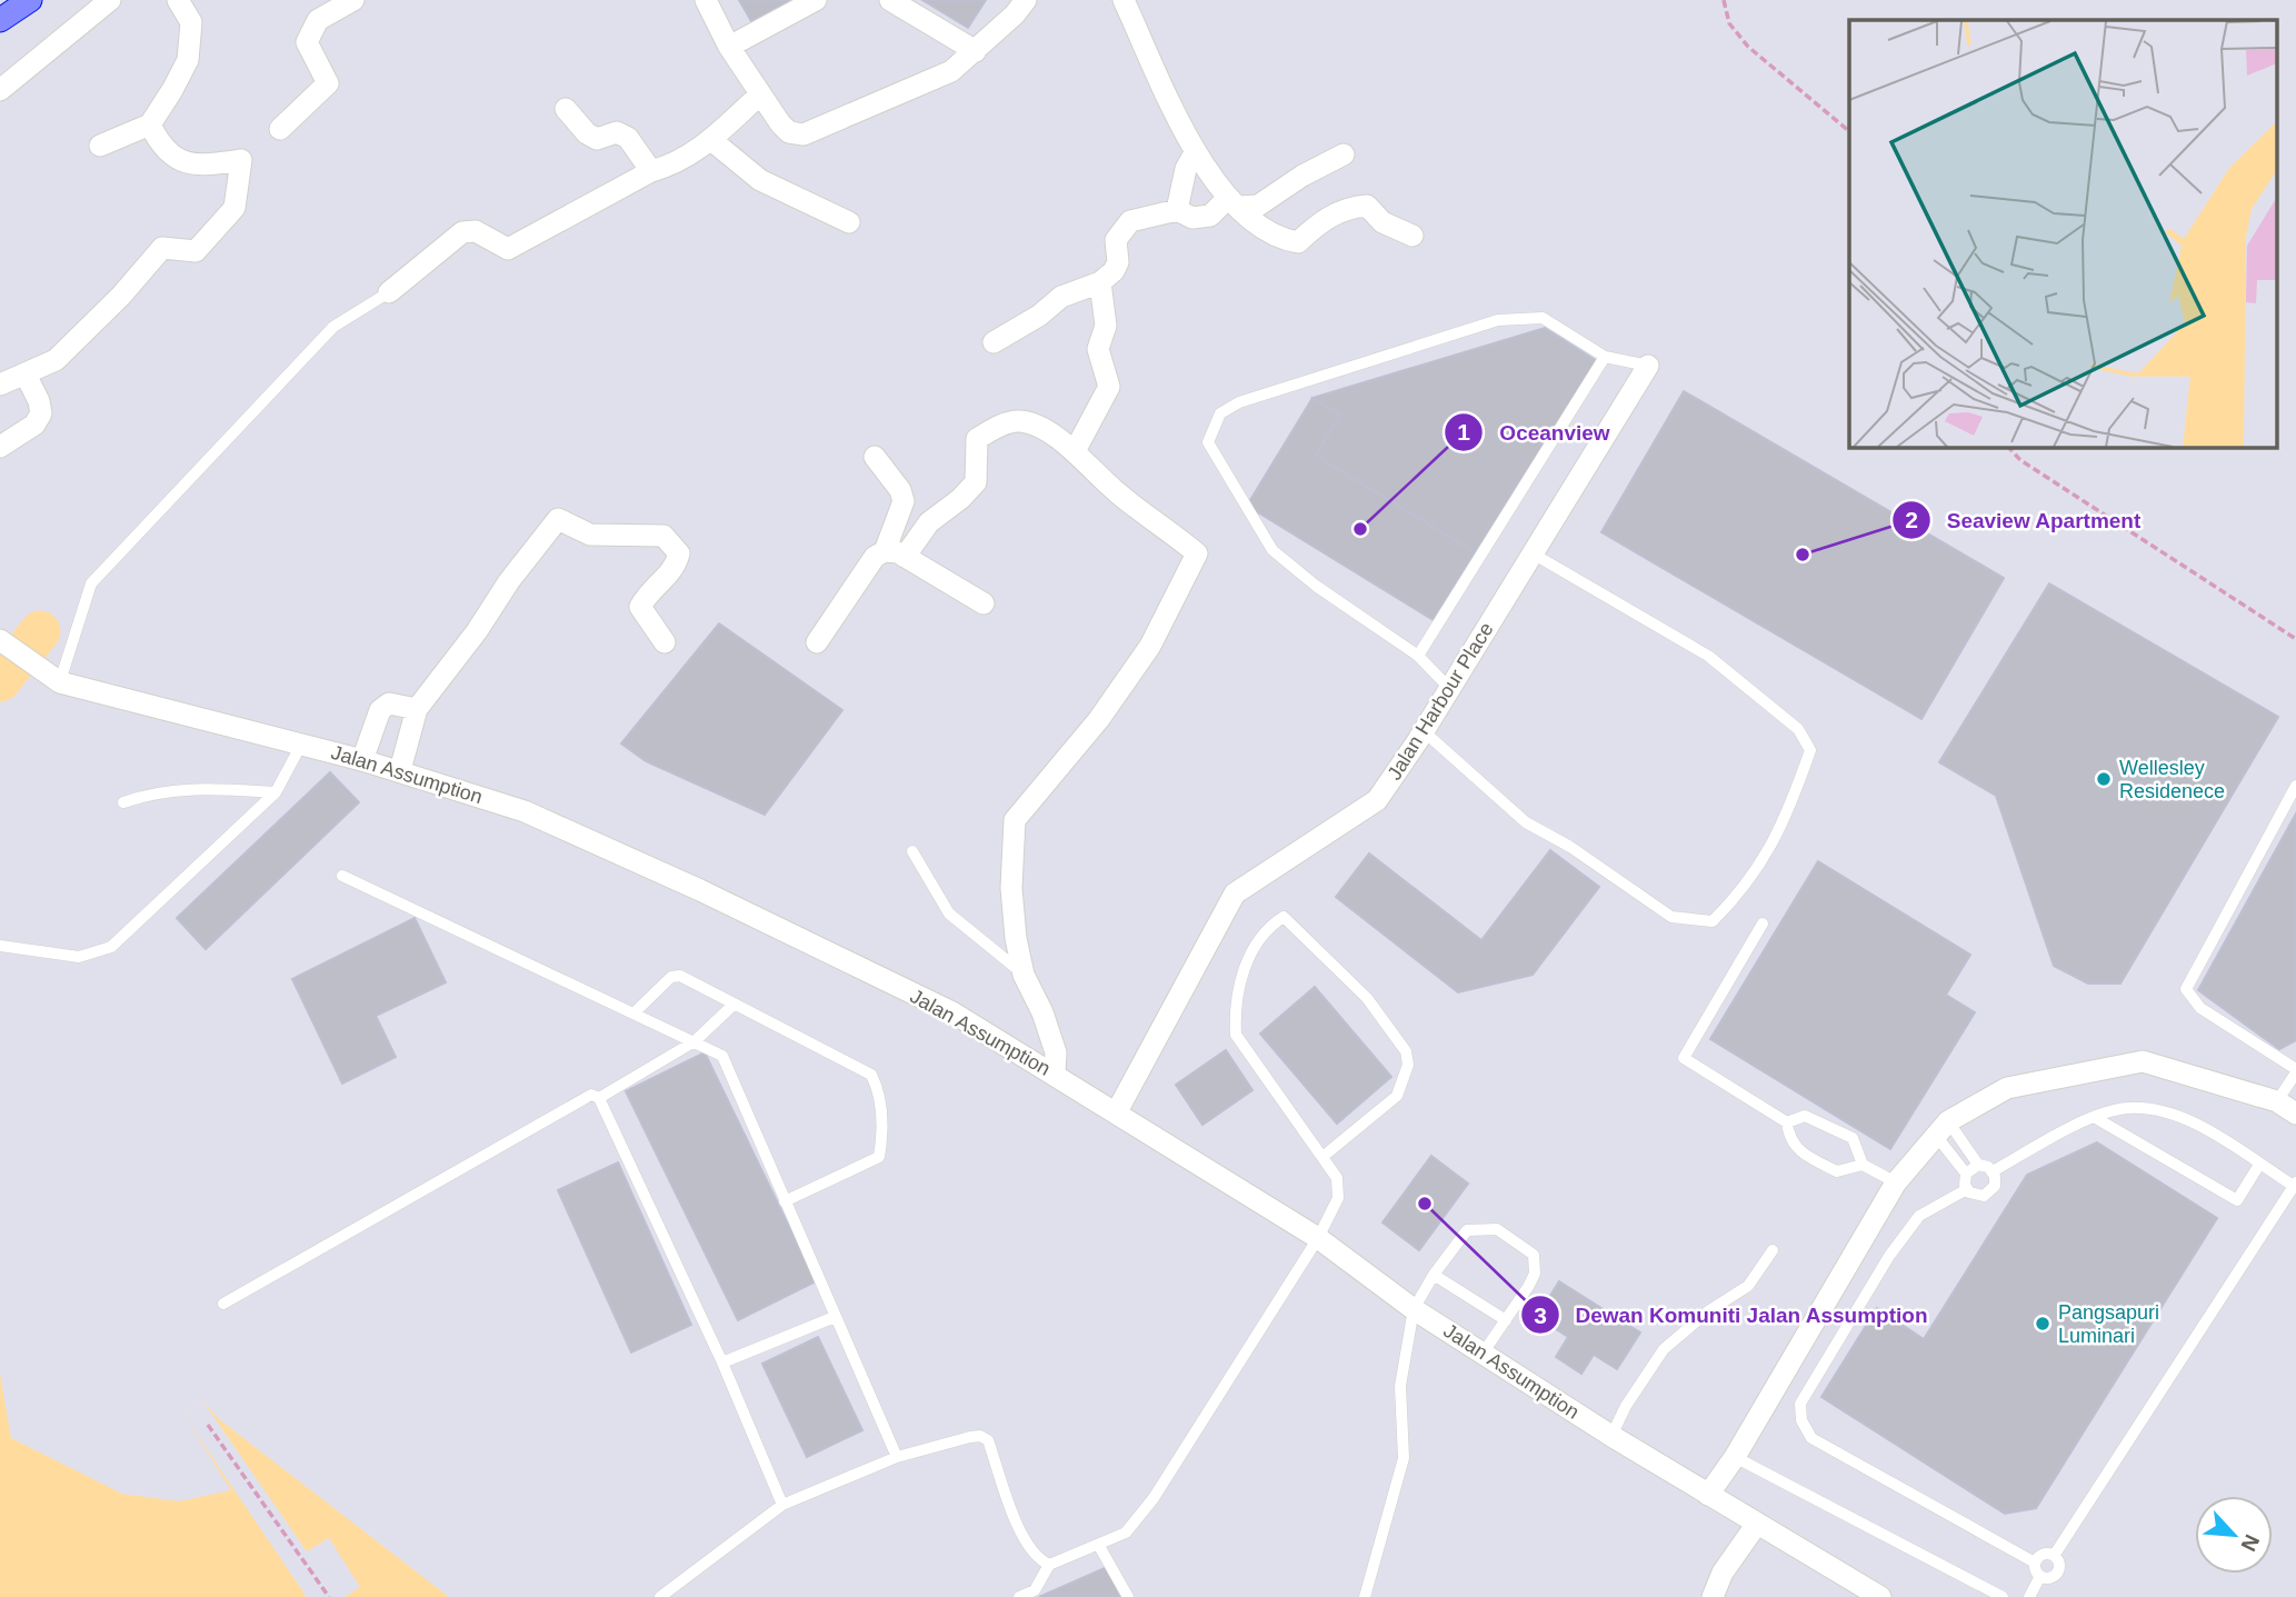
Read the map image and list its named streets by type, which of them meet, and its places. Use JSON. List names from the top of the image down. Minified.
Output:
{"streets":{"street":["Jalan Harbour Place","Jalan Assumption"]},"crossings":[["Jalan Harbour Place","Jalan Assumption"]],"places":["Oceanview","Seaview Apartment","Wellesley Residenece","Dewan Komuniti Jalan Assumption","Pangsapuri Luminari"],"north":"bottom right"}
